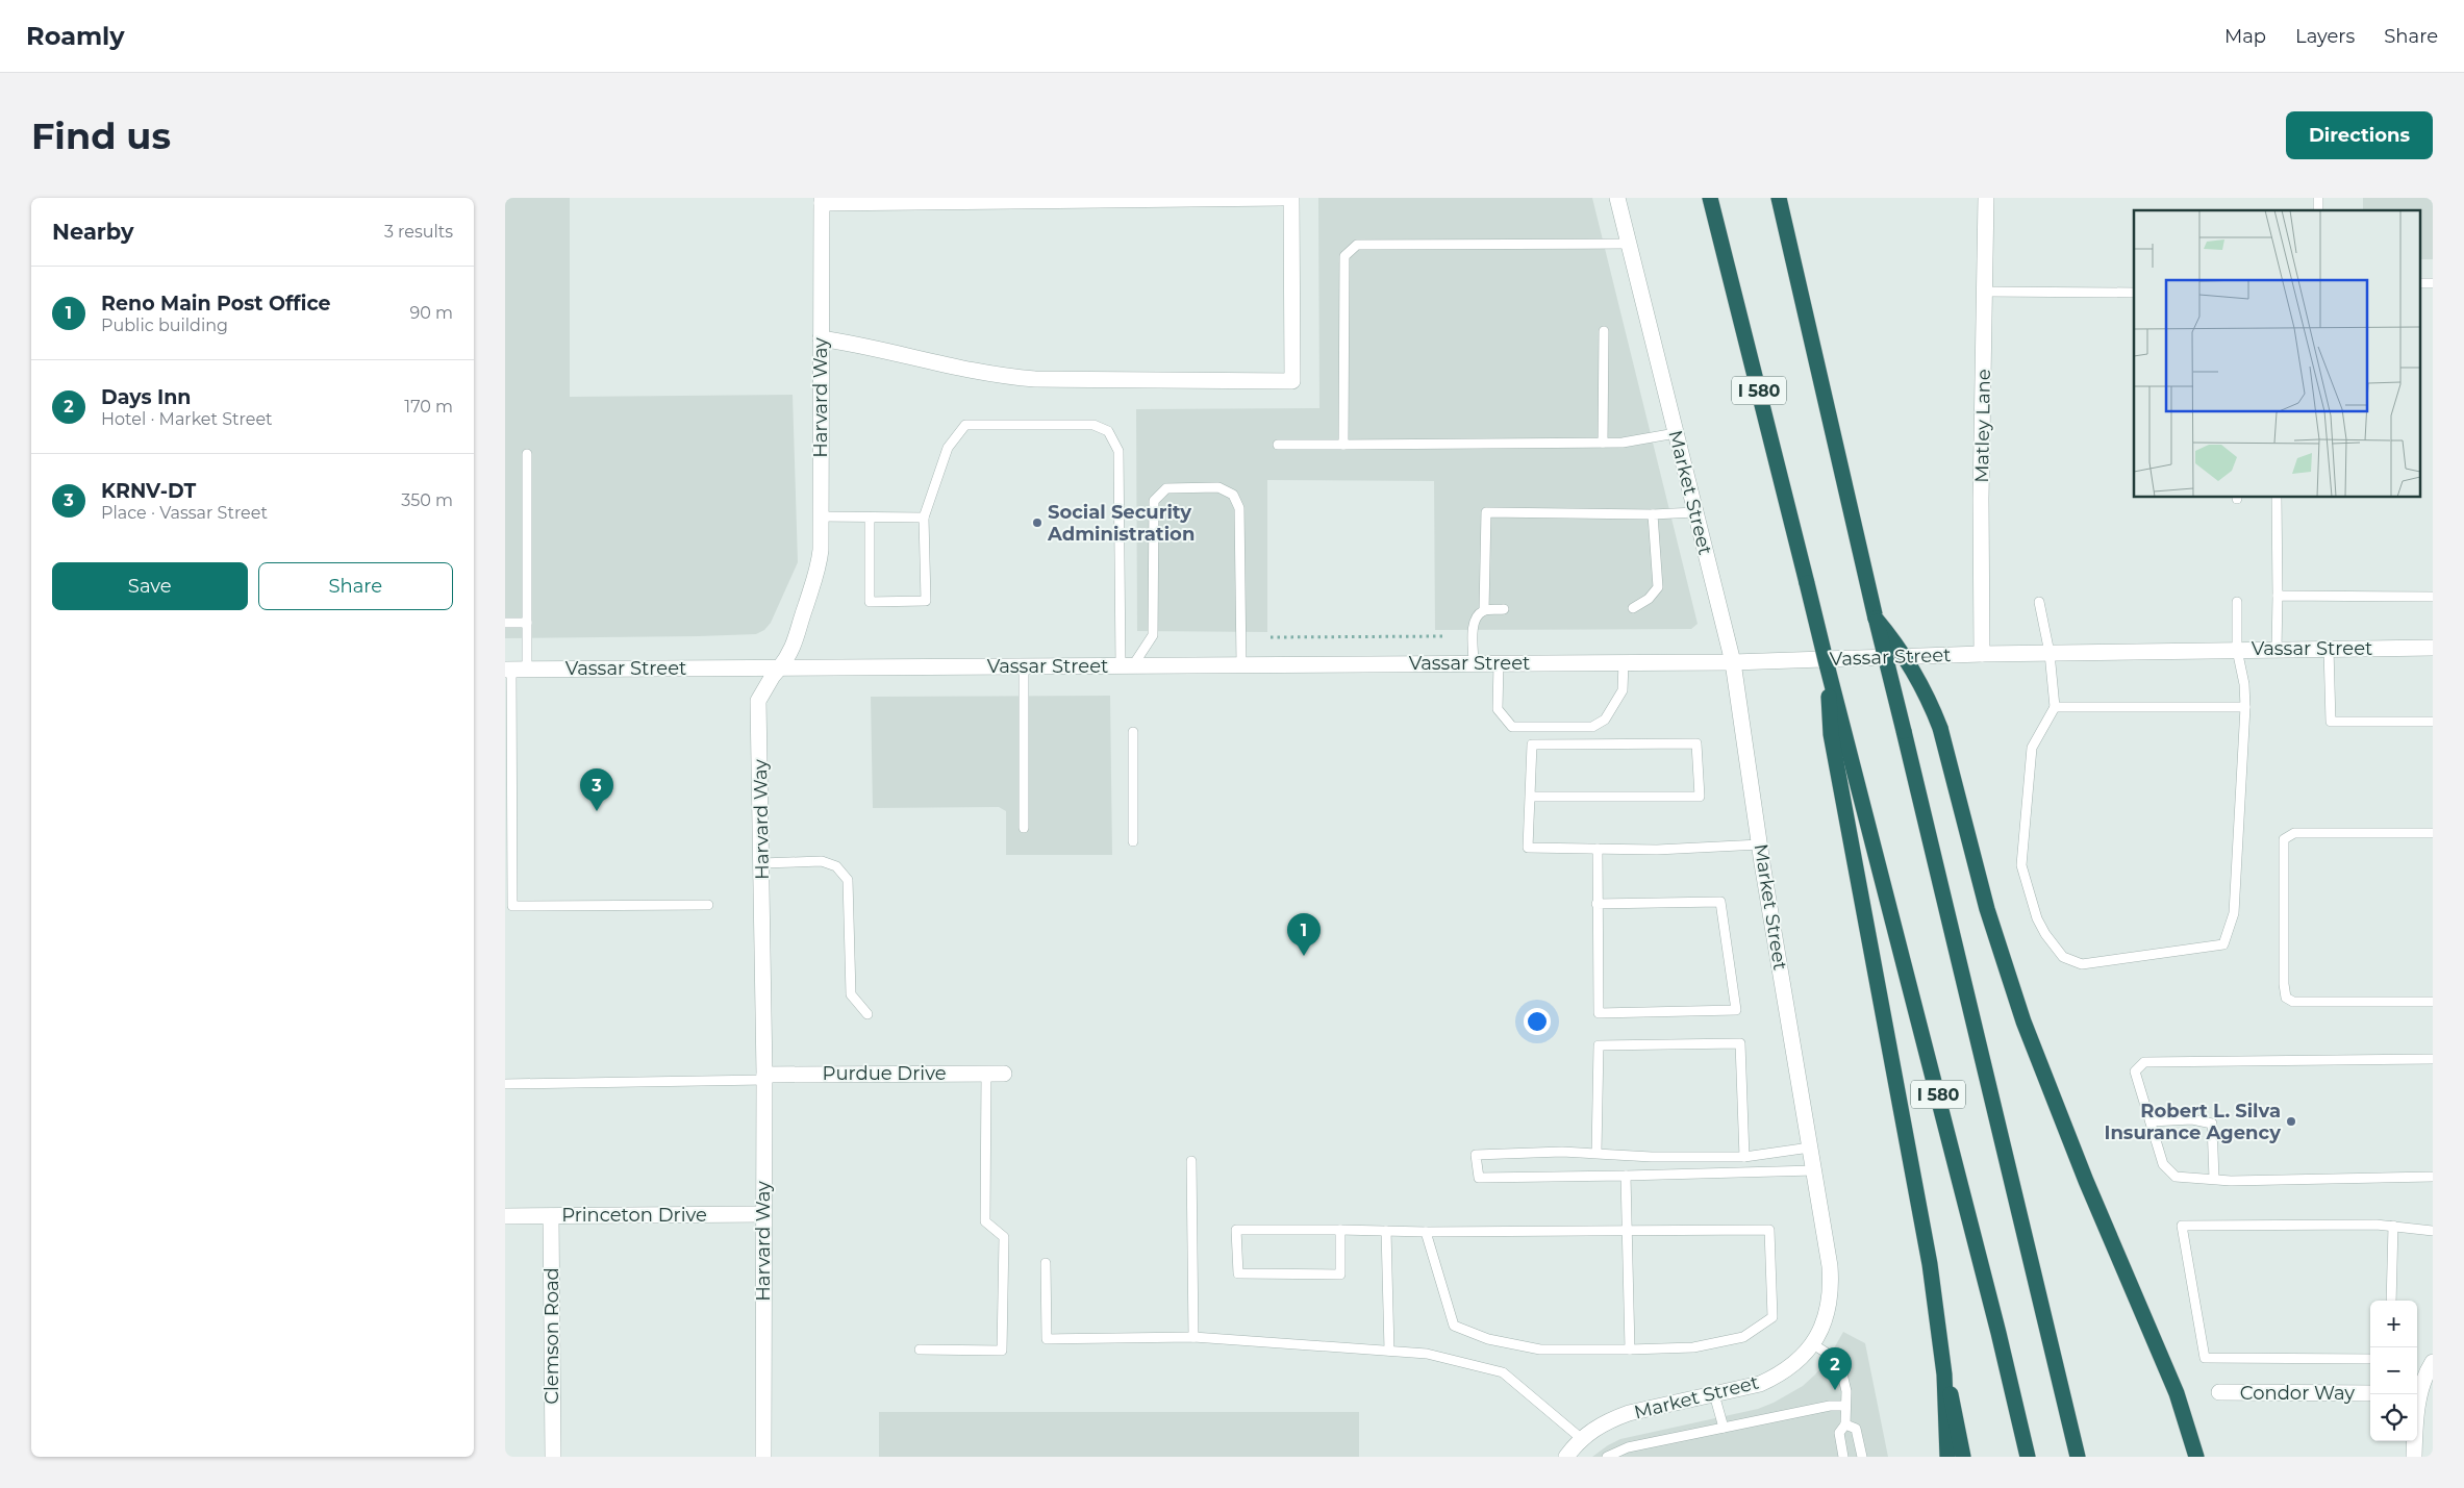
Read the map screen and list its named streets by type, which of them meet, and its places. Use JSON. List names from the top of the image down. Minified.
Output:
{"streets":{"highway":["I 580"],"street":["Harvard Way","Matley Lane","Market Street","Vassar Street","Purdue Drive","Princeton Drive","Clemson Road","Condor Way"]},"crossings":[["Harvard Way","Vassar Street"],["Harvard Way","Purdue Drive"],["Harvard Way","Princeton Drive"],["Matley Lane","Vassar Street"],["Market Street","Vassar Street"],["Princeton Drive","Clemson Road"]],"places":["Social Security Administration","Robert L. Silva Insurance Agency"],"page":{"header":"Roamly","nav":["Map","Layers","Share"],"buttons":["Directions",["Save","Share"]],"title":"Find us","heading":["Nearby","3 results"],"list":[{"mark":"1","name":"Reno Main Post Office","note":"Public building","value":"90 m"},{"mark":"2","name":"Days Inn","note":"Hotel · Market Street","value":"170 m"},{"mark":"3","name":"KRNV-DT","note":"Place · Vassar Street","value":"350 m"}],"pins":["3","1","2"],"map_buttons":["+","−"]}}
